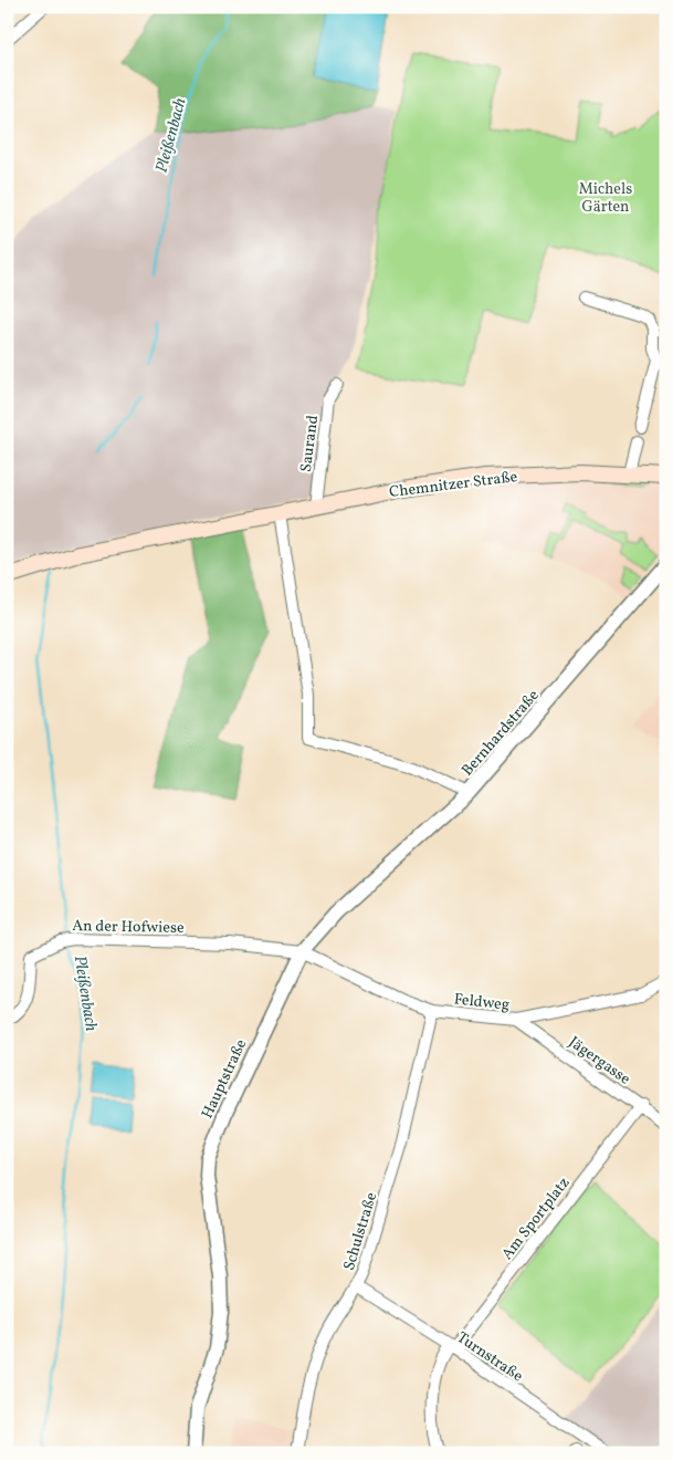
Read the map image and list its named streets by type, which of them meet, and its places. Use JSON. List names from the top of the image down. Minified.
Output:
{"streets":{"main road":["Chemnitzer Straße"],"street":["Saurand","Bernhardstraße","An der Hofwiese","Feldweg","Jägergasse","Hauptstraße","Am Sportplatz","Schulstraße","Turnstraße"]},"crossings":[["Saurand","Chemnitzer Straße"],["Chemnitzer Straße","Bernhardstraße"],["Bernhardstraße","Hauptstraße"],["An der Hofwiese","Feldweg"],["An der Hofwiese","Hauptstraße"],["Feldweg","Jägergasse"],["Feldweg","Hauptstraße"],["Feldweg","Schulstraße"],["Jägergasse","Am Sportplatz"],["Am Sportplatz","Turnstraße"],["Schulstraße","Turnstraße"]],"water":["Pleißenbach"],"parks":["Michels Gärten"]}
